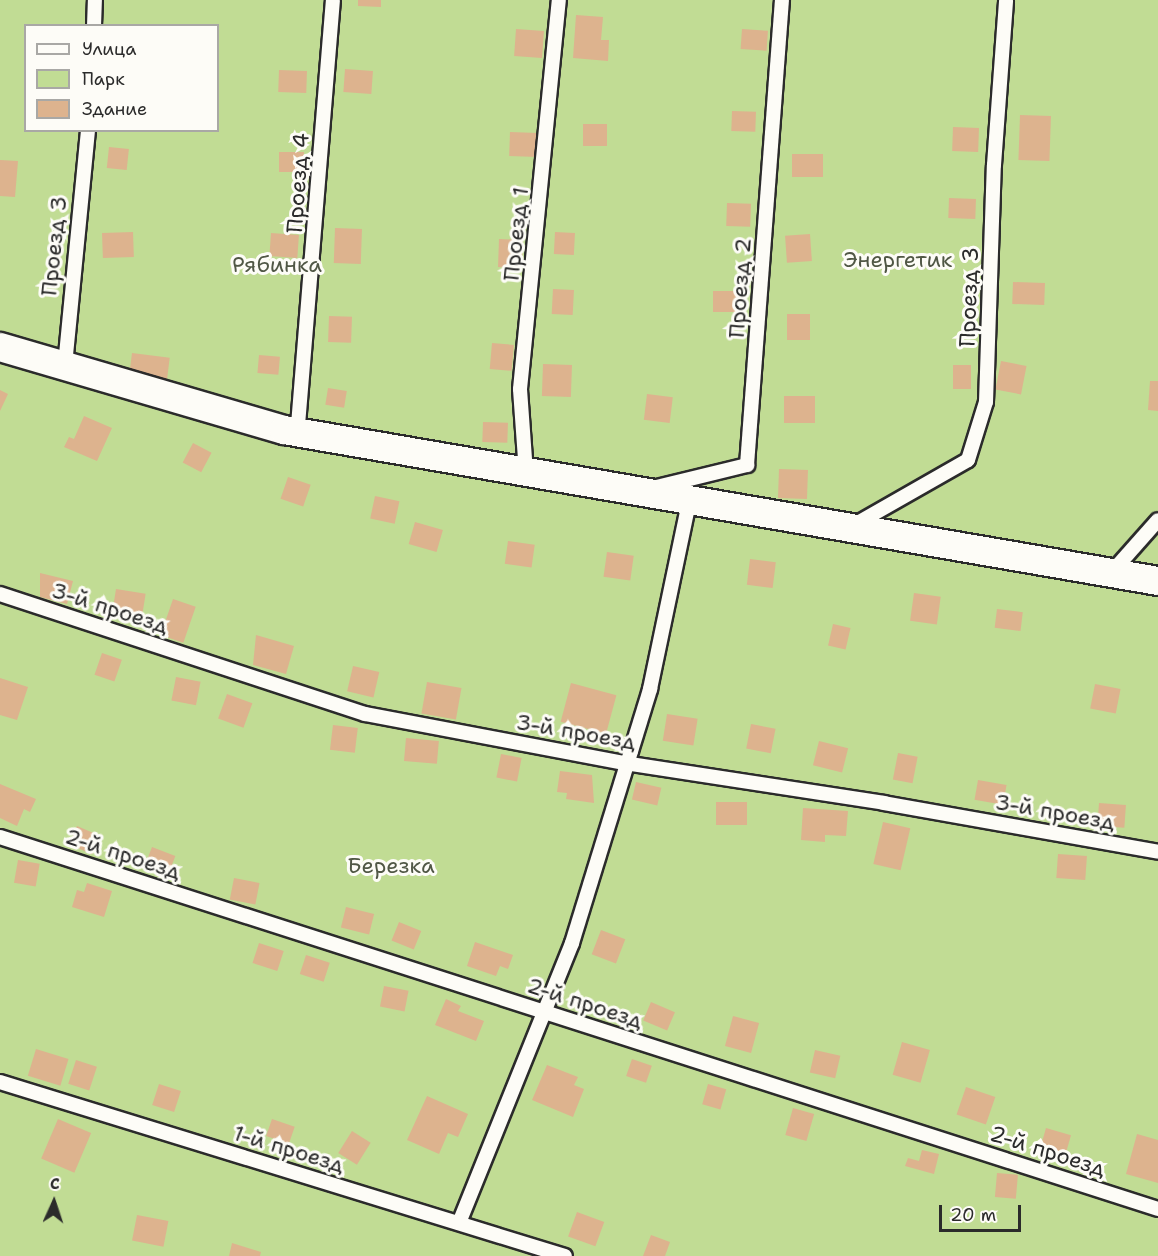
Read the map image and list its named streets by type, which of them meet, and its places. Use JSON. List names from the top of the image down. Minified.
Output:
{"streets":{"lane":["Проезд 4","Проезд 1","Проезд 3","Проезд 2","3-й проезд","2-й проезд","1-й проезд"]},"parks":["Энергетик","Рябинка","Березка"],"legend":["Улица","Парк","Здание"],"scale_bar":"20 m","north":"top"}
